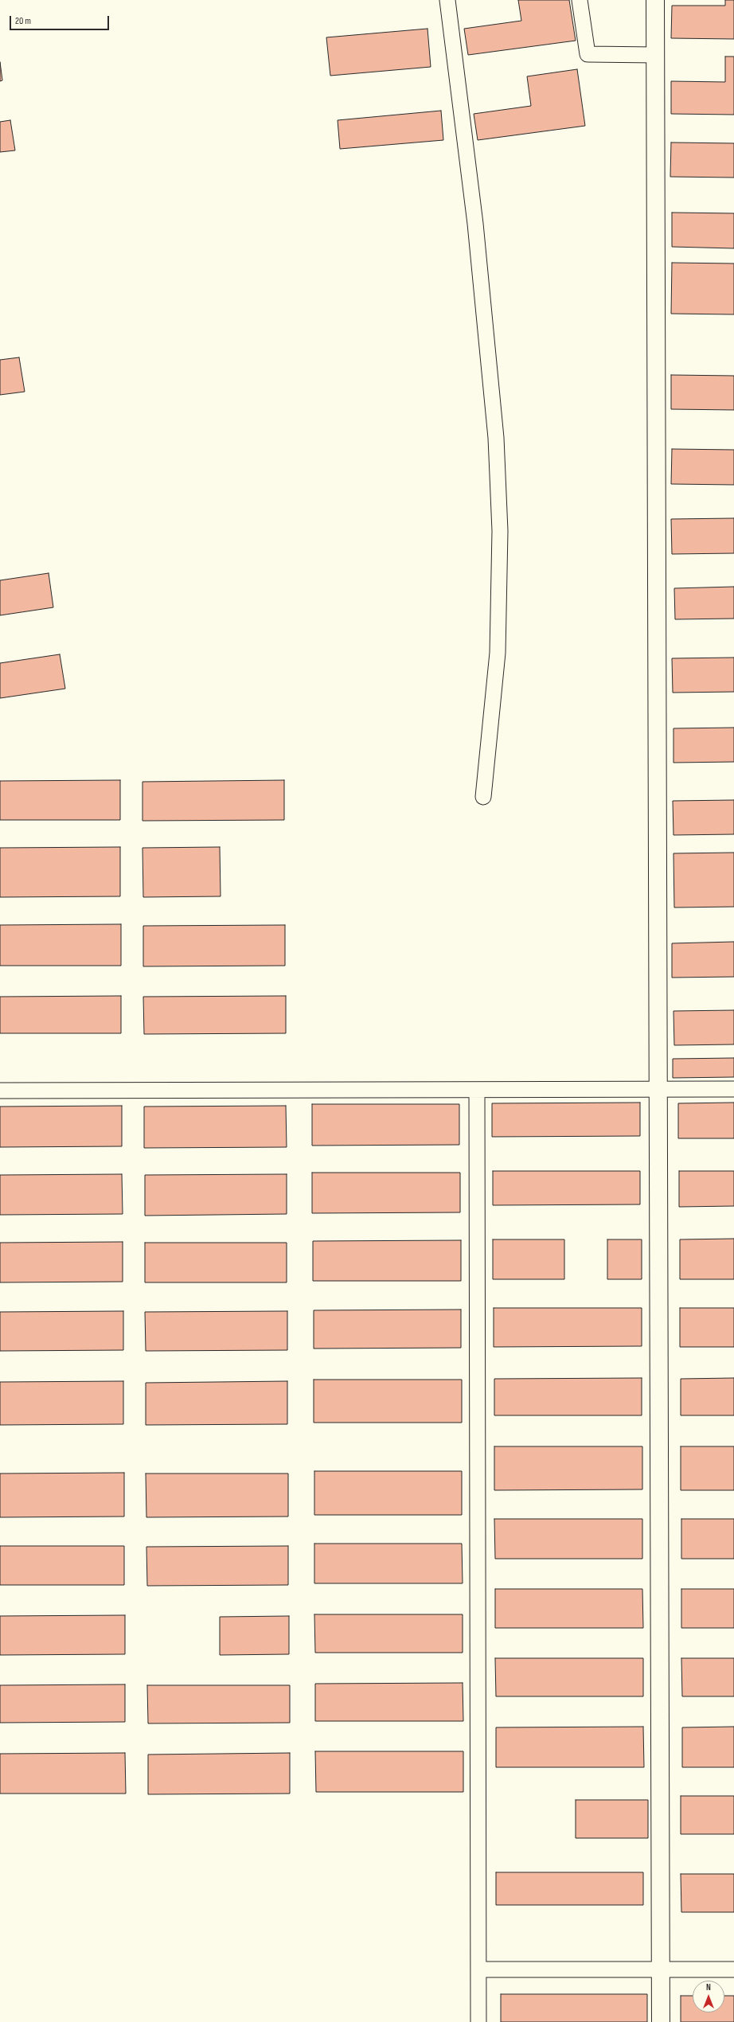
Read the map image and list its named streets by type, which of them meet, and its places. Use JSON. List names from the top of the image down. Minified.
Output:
{"scale_bar":"20 m","north":"top"}
